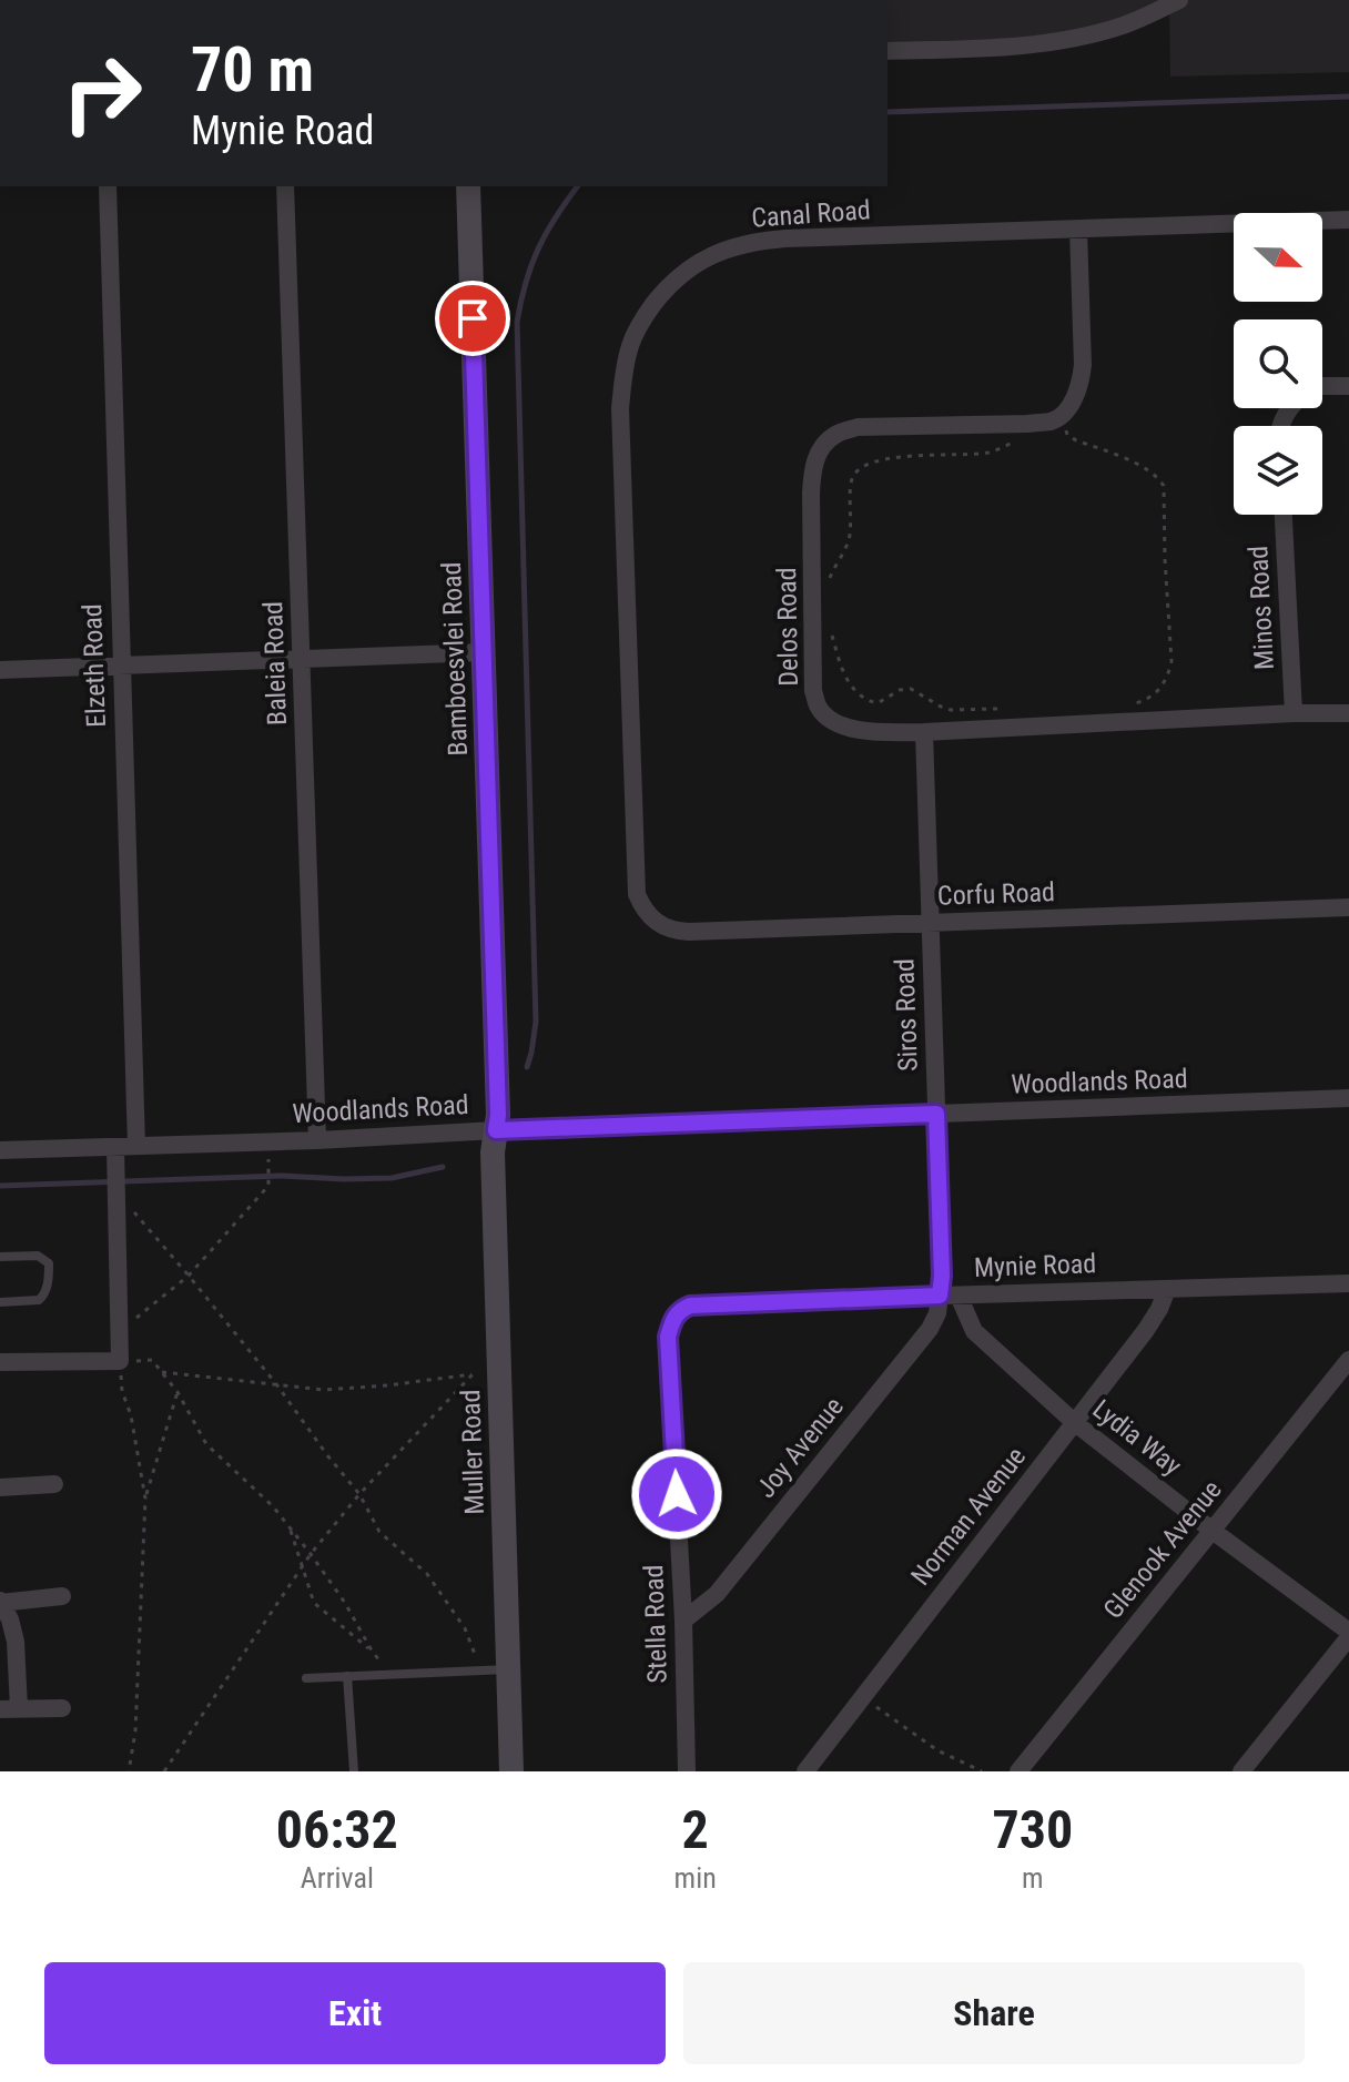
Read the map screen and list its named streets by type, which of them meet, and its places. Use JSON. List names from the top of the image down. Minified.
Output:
{"streets":{"street":["Canal Road","Minos Road","Delos Road","Bamboesvlei Road","Baleia Road","Elzeth Road","Corfu Road","Siros Road","Woodlands Road","Mynie Road","Lydia Way","Joy Avenue","Muller Road","Norman Avenue","Glenook Avenue","Stella Road"]},"crossings":[["Canal Road","Corfu Road"],["Minos Road","Delos Road"],["Delos Road","Siros Road"],["Bamboesvlei Road","Woodlands Road"],["Bamboesvlei Road","Muller Road"],["Baleia Road","Woodlands Road"],["Elzeth Road","Woodlands Road"],["Corfu Road","Siros Road"],["Siros Road","Woodlands Road"],["Siros Road","Mynie Road"],["Siros Road","Lydia Way"],["Siros Road","Joy Avenue"],["Woodlands Road","Muller Road"],["Mynie Road","Lydia Way"],["Mynie Road","Joy Avenue"],["Mynie Road","Norman Avenue"],["Mynie Road","Stella Road"],["Lydia Way","Joy Avenue"],["Lydia Way","Norman Avenue"],["Lydia Way","Glenook Avenue"],["Joy Avenue","Stella Road"]],"north":"right","page":{"turn":["70 m","Mynie Road"],"eta":["06:32","Arrival","2","min","730","m"],"buttons":["Exit","Share"]}}
